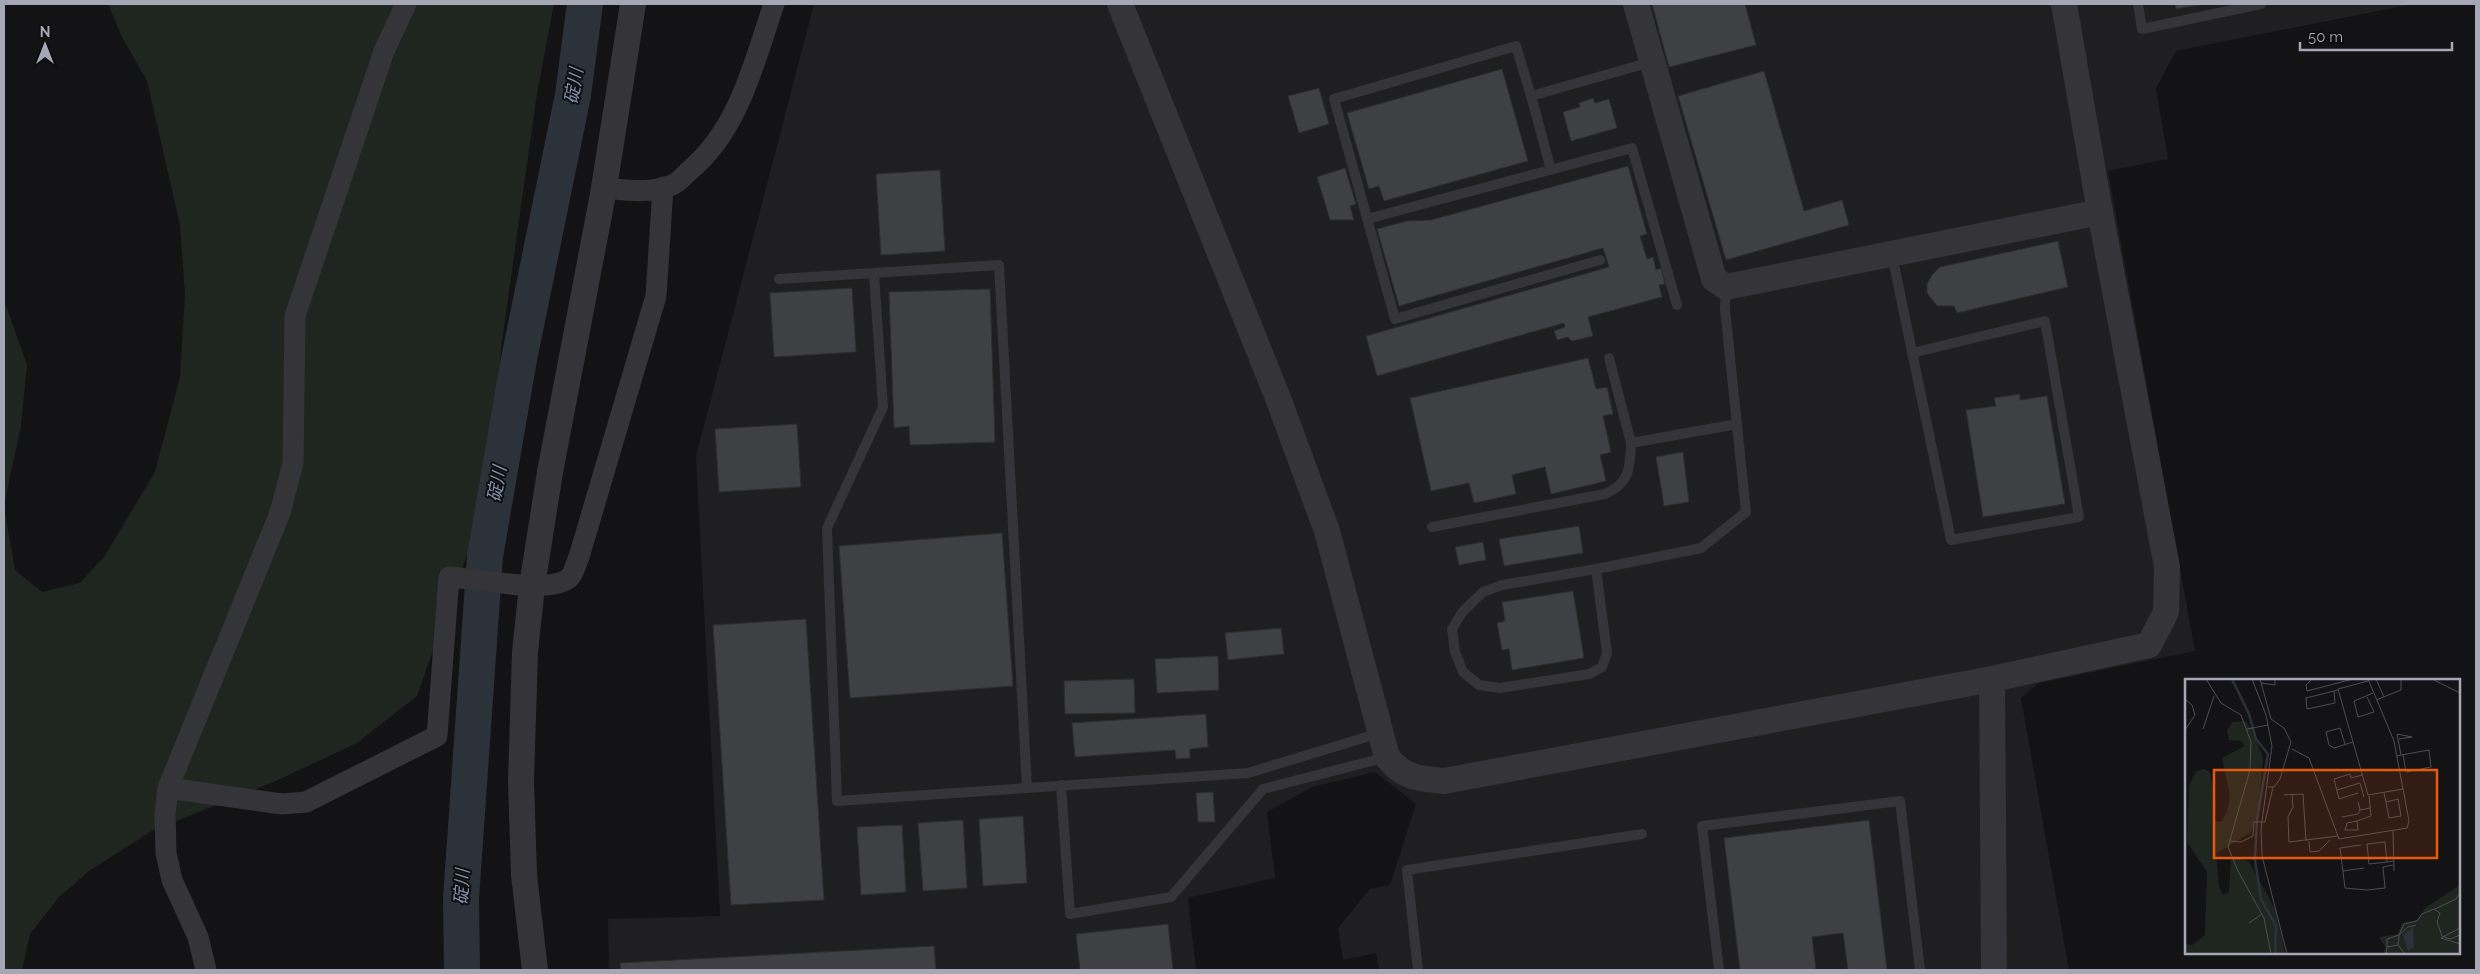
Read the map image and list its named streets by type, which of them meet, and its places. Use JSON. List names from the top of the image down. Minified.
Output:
{"water":["碇川"],"scale_bar":"50 m","north":"top"}
